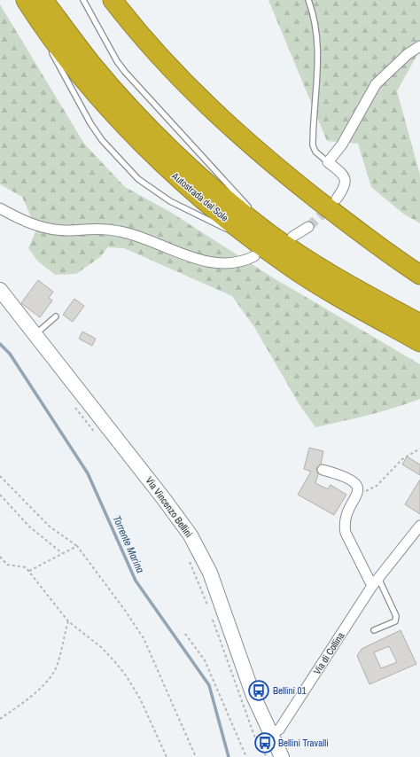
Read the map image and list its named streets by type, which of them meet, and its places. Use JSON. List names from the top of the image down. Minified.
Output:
{"streets":{"highway":["Autostrada del Sole"],"main road":["Via Vincenzo Bellini"],"street":["Via di Collina"]},"crossings":[["Via Vincenzo Bellini","Via di Collina"]],"water":["Torrente Marina"],"places":{"bus stop":["Bellini 01","Bellini Travalli"]}}
